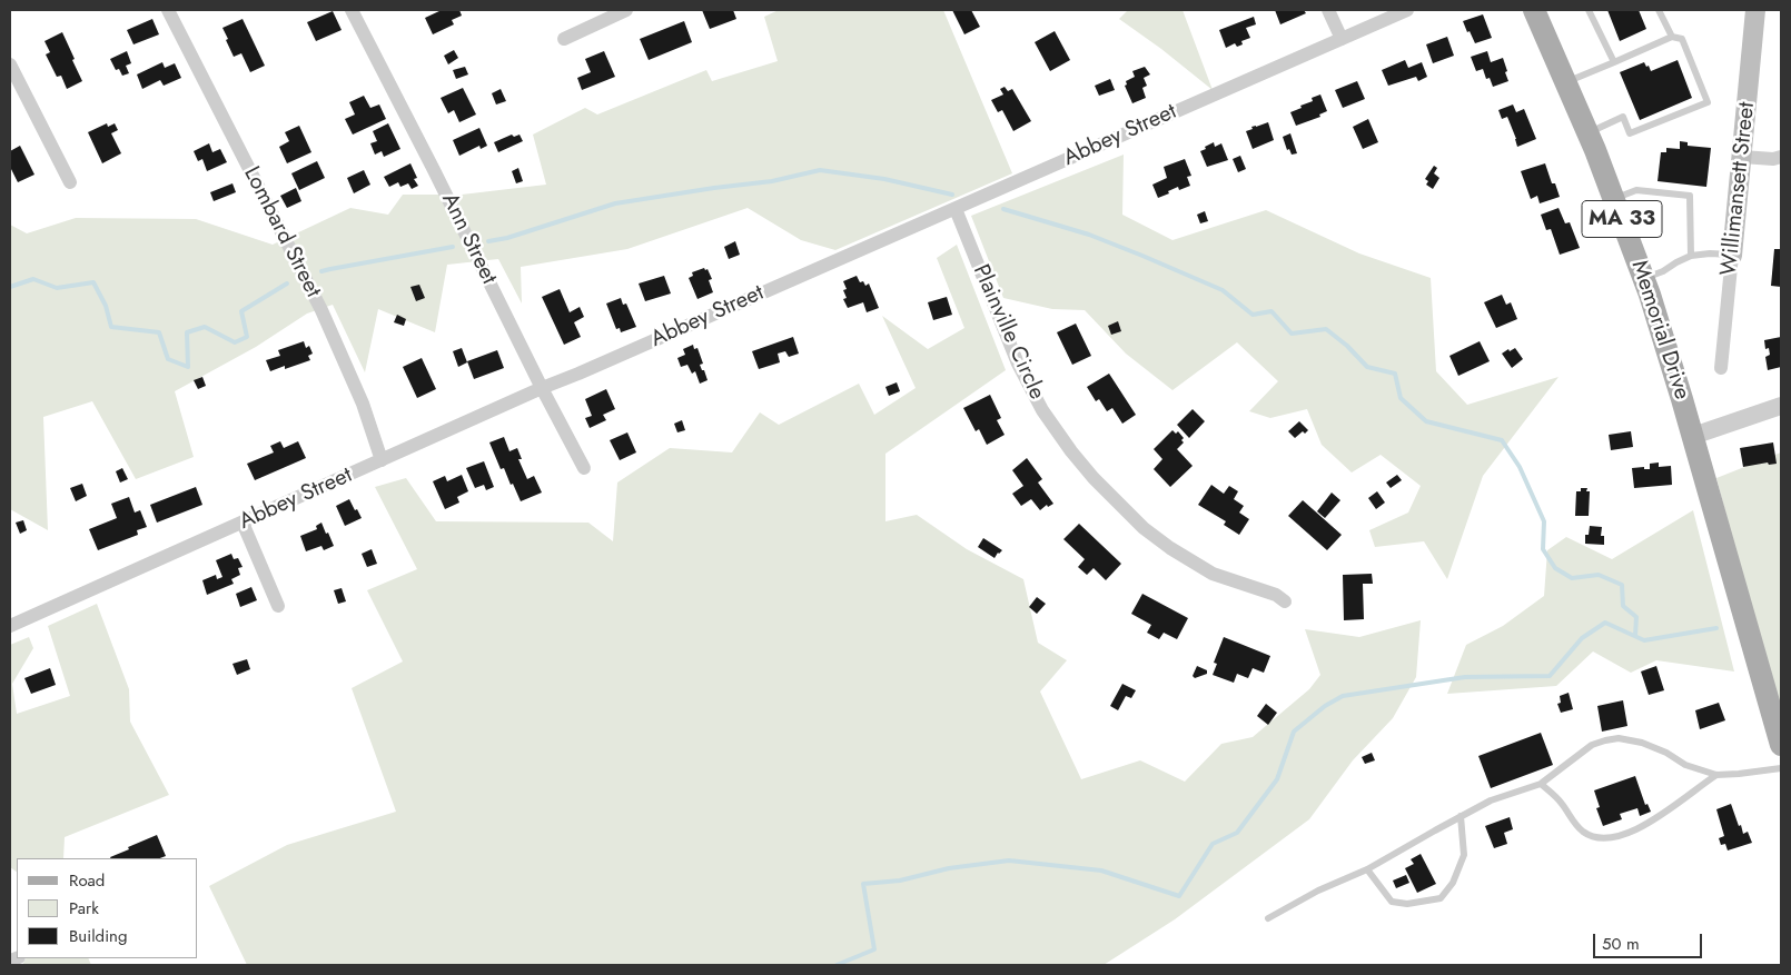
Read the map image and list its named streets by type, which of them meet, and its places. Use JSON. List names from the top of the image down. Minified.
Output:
{"streets":{"main road":["Willimansett Street","MA 33","Memorial Drive"],"street":["Abbey Street","Lombard Street","Ann Street","Plainville Circle"]},"crossings":[["Abbey Street","Lombard Street"],["Abbey Street","Ann Street"],["Abbey Street","Plainville Circle"],["MA 33","Memorial Drive"]],"legend":["Road","Park","Building"],"scale_bar":"50 m"}
